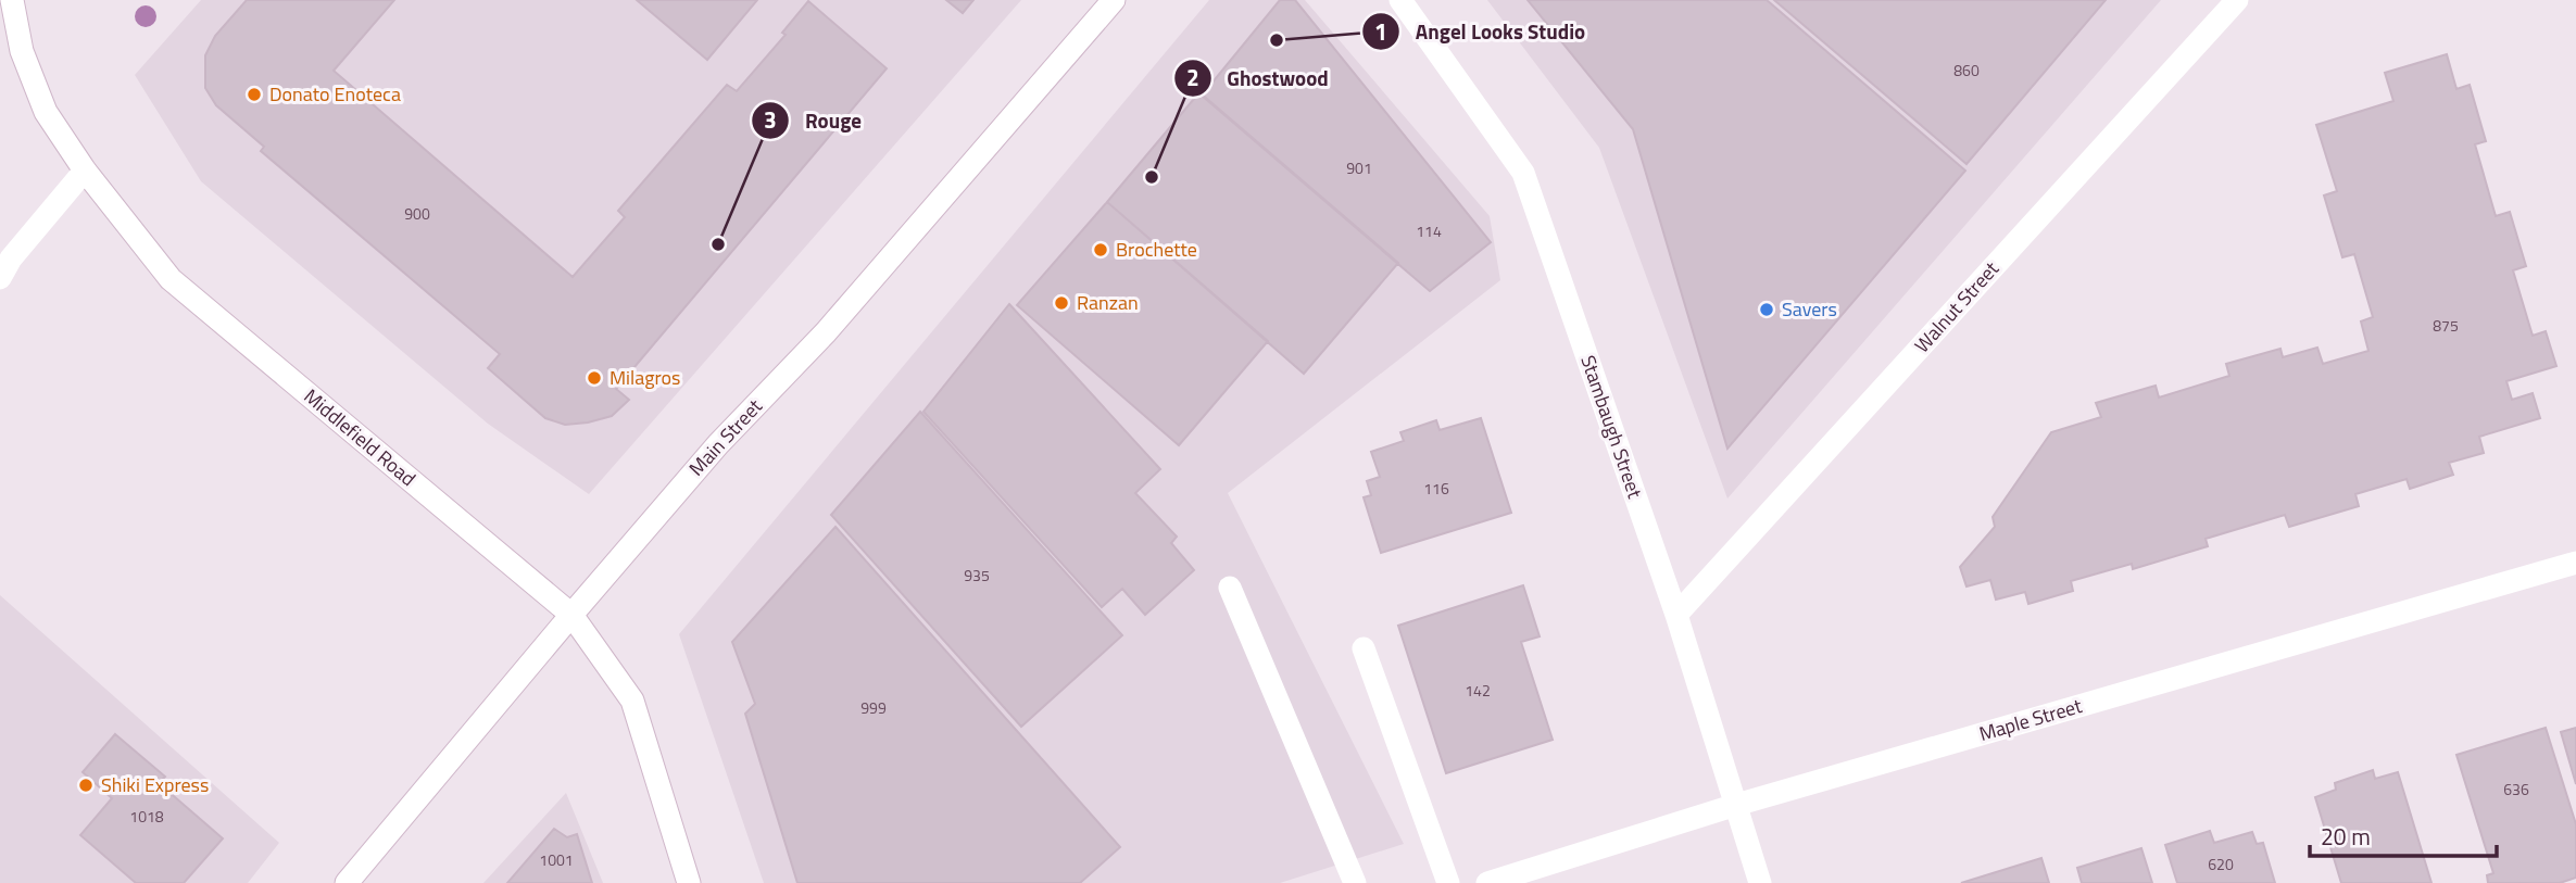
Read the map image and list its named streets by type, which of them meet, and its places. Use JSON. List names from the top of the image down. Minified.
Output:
{"streets":{"street":["Walnut Street","Stambaugh Street","Middlefield Road","Main Street","Maple Street"]},"crossings":[["Walnut Street","Stambaugh Street"],["Stambaugh Street","Maple Street"],["Middlefield Road","Main Street"]],"places":["Angel Looks Studio","Donato Enoteca","Ghostwood","Rouge","Brochette","Ranzan","Savers","Milagros","Shiki Express"],"house_numbers":["860","901","900","114","875","116","935","142","999","636","1018","1001","620"],"scale_bar":"20 m"}
